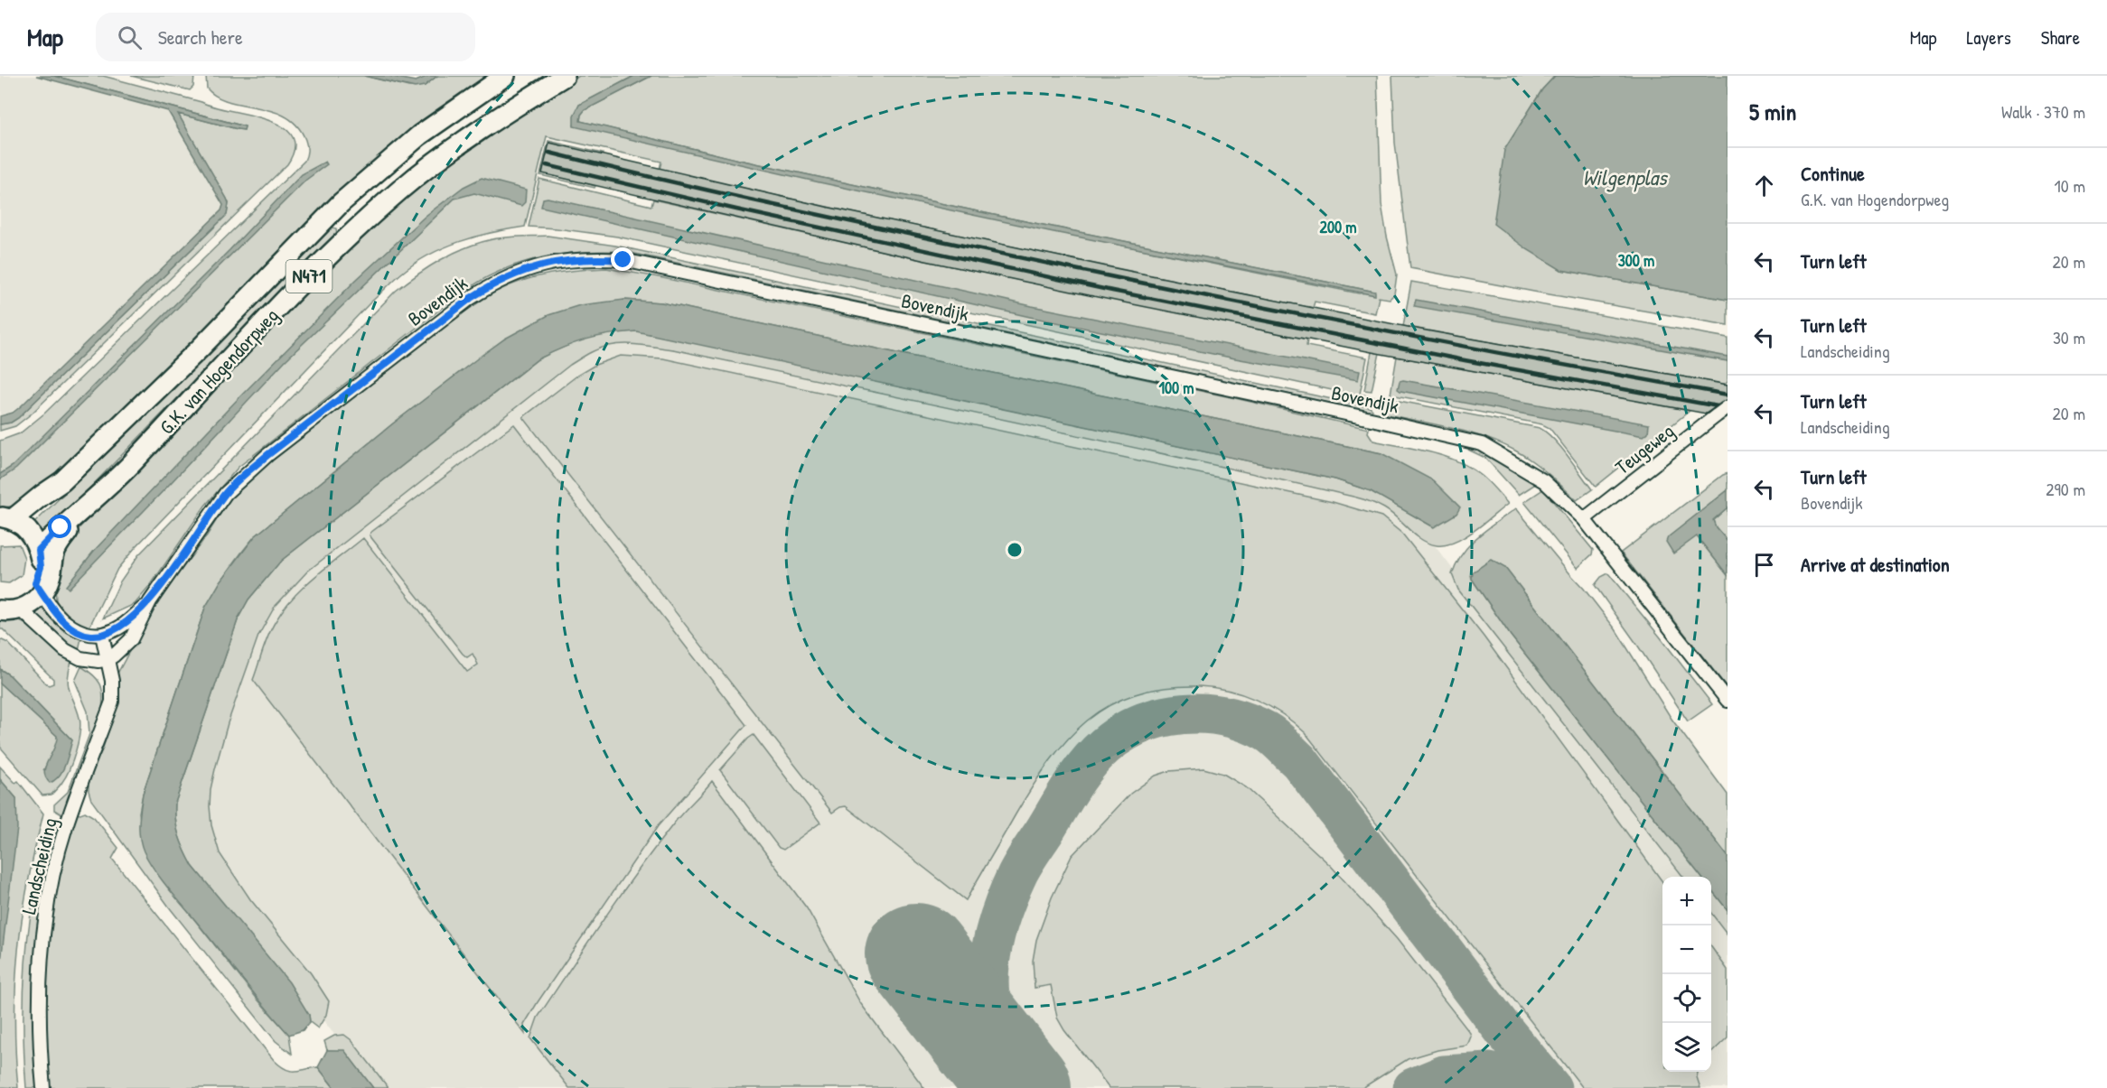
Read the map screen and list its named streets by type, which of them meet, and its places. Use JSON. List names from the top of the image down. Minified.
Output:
{"streets":{"main road":["N471","G.K. van Hogendorpweg"],"street":["Bovendijk","Teugeweg","Landscheiding"]},"crossings":[["N471","G.K. van Hogendorpweg"],["Bovendijk","Teugeweg"],["Bovendijk","Landscheiding"]],"water":["Wilgenplas"],"page":{"header":"Map","search":"Search here","nav":["Map","Layers","Share"],"heading":["5 min","Walk · 370 m"],"list":[["Continue","G.K. van Hogendorpweg","10 m"],["Turn left","20 m"],["Turn left","Landscheiding","30 m"],["Turn left","Landscheiding","20 m"],["Turn left","Bovendijk","290 m"],"Arrive at destination"],"map_buttons":["+","−"]},"rings":["200 m","300 m","100 m"]}
